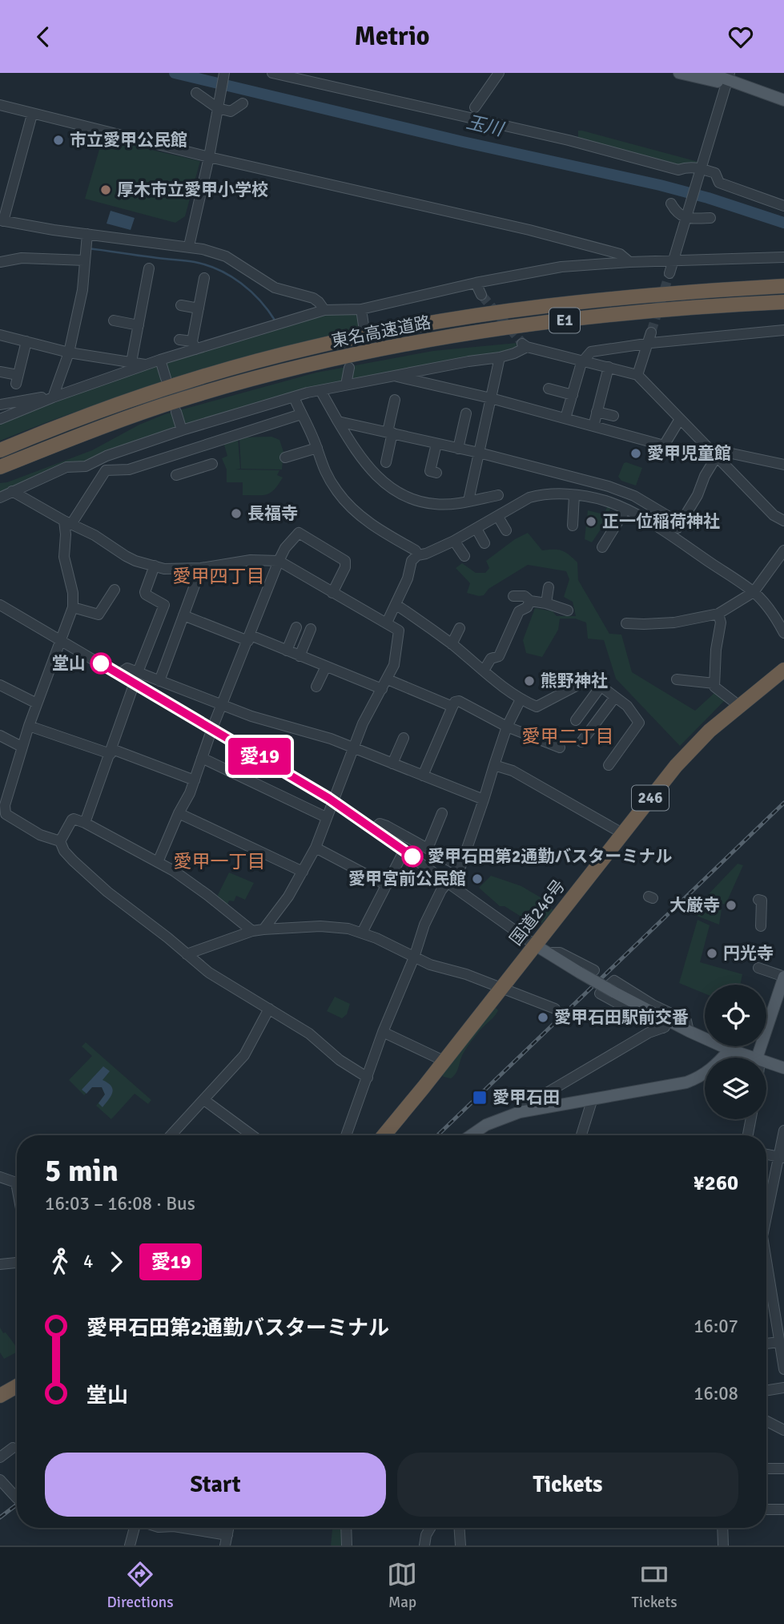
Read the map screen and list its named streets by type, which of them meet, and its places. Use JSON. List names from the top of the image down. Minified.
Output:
{"streets":{"highway":["E1","東名高速道路","246","国道246号"]},"districts":["愛甲四丁目","愛甲二丁目","愛甲一丁目"],"water":["玉川"],"places":{"other":["市立愛甲公民館","厚木市立愛甲小学校","愛甲児童館","長福寺","正一位稲荷神社","堂山","熊野神社","愛甲石田第2通勤バスターミナル","愛甲宮前公民館","大厳寺","円光寺","愛甲石田駅前交番"],"transit":["愛甲石田"]},"lines":["bus line 愛19"],"page":{"header":"Metrio","on_map":"愛19","heading":["5 min","16:03 – 16:08 · Bus","¥260"],"legs":["4","愛19"],"list":[{"name":"愛甲石田第2通勤バスターミナル","value":"16:07"},{"name":"堂山","value":"16:08"}],"buttons":["Start","Tickets"],"tabs":["Directions","Map","Tickets"]}}
